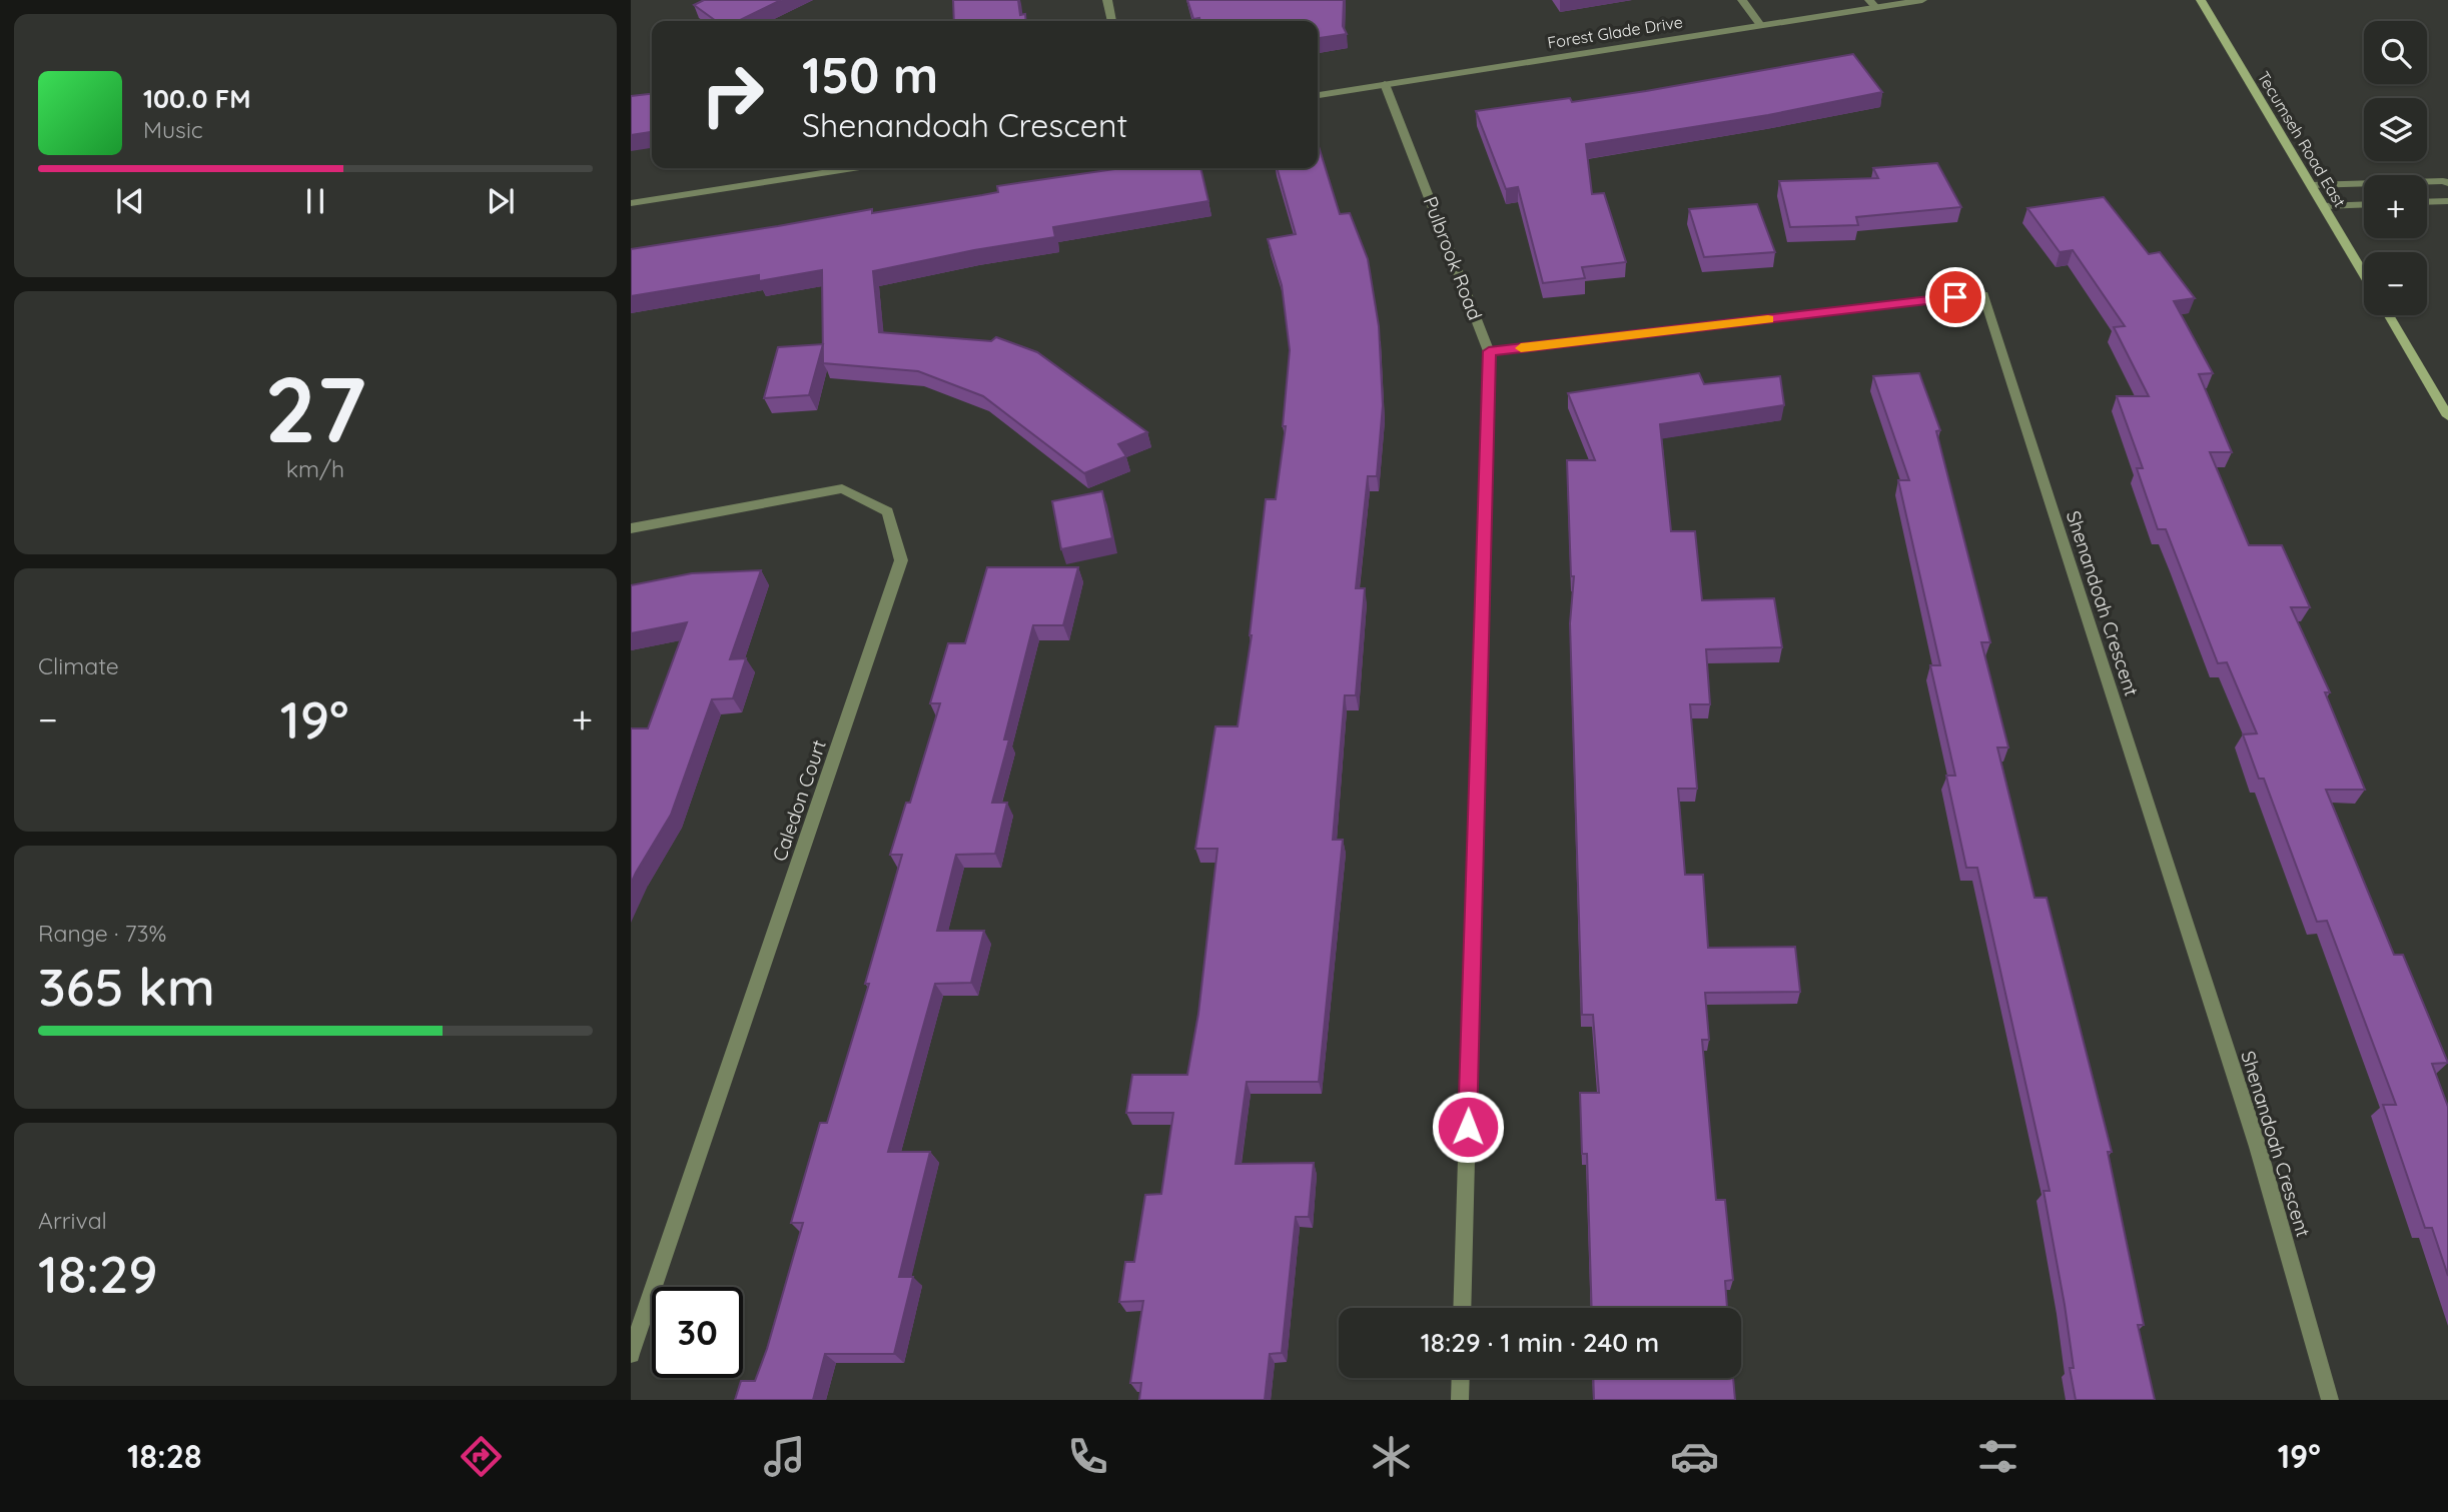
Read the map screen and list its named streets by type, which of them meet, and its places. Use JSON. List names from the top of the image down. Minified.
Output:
{"streets":{"main road":["Tecumseh Road East"],"street":["Forest Glade Drive","Pulbrook Road","Shenandoah Crescent","Caledon Court"]},"crossings":[["Forest Glade Drive","Pulbrook Road"],["Pulbrook Road","Shenandoah Crescent"]],"page":{"map_buttons":["+","−"],"turn":["150 m","Shenandoah Crescent"],"song":["100.0 FM","Music"],"tile":[["27","km/h"],"Climate",["Range · 73%","365 km"],["Arrival","18:29"]],"heat":["−","19°","+"],"limit":"30","trip":"18:29 · 1 min · 240 m","tabs":["18:28","19°"]}}
